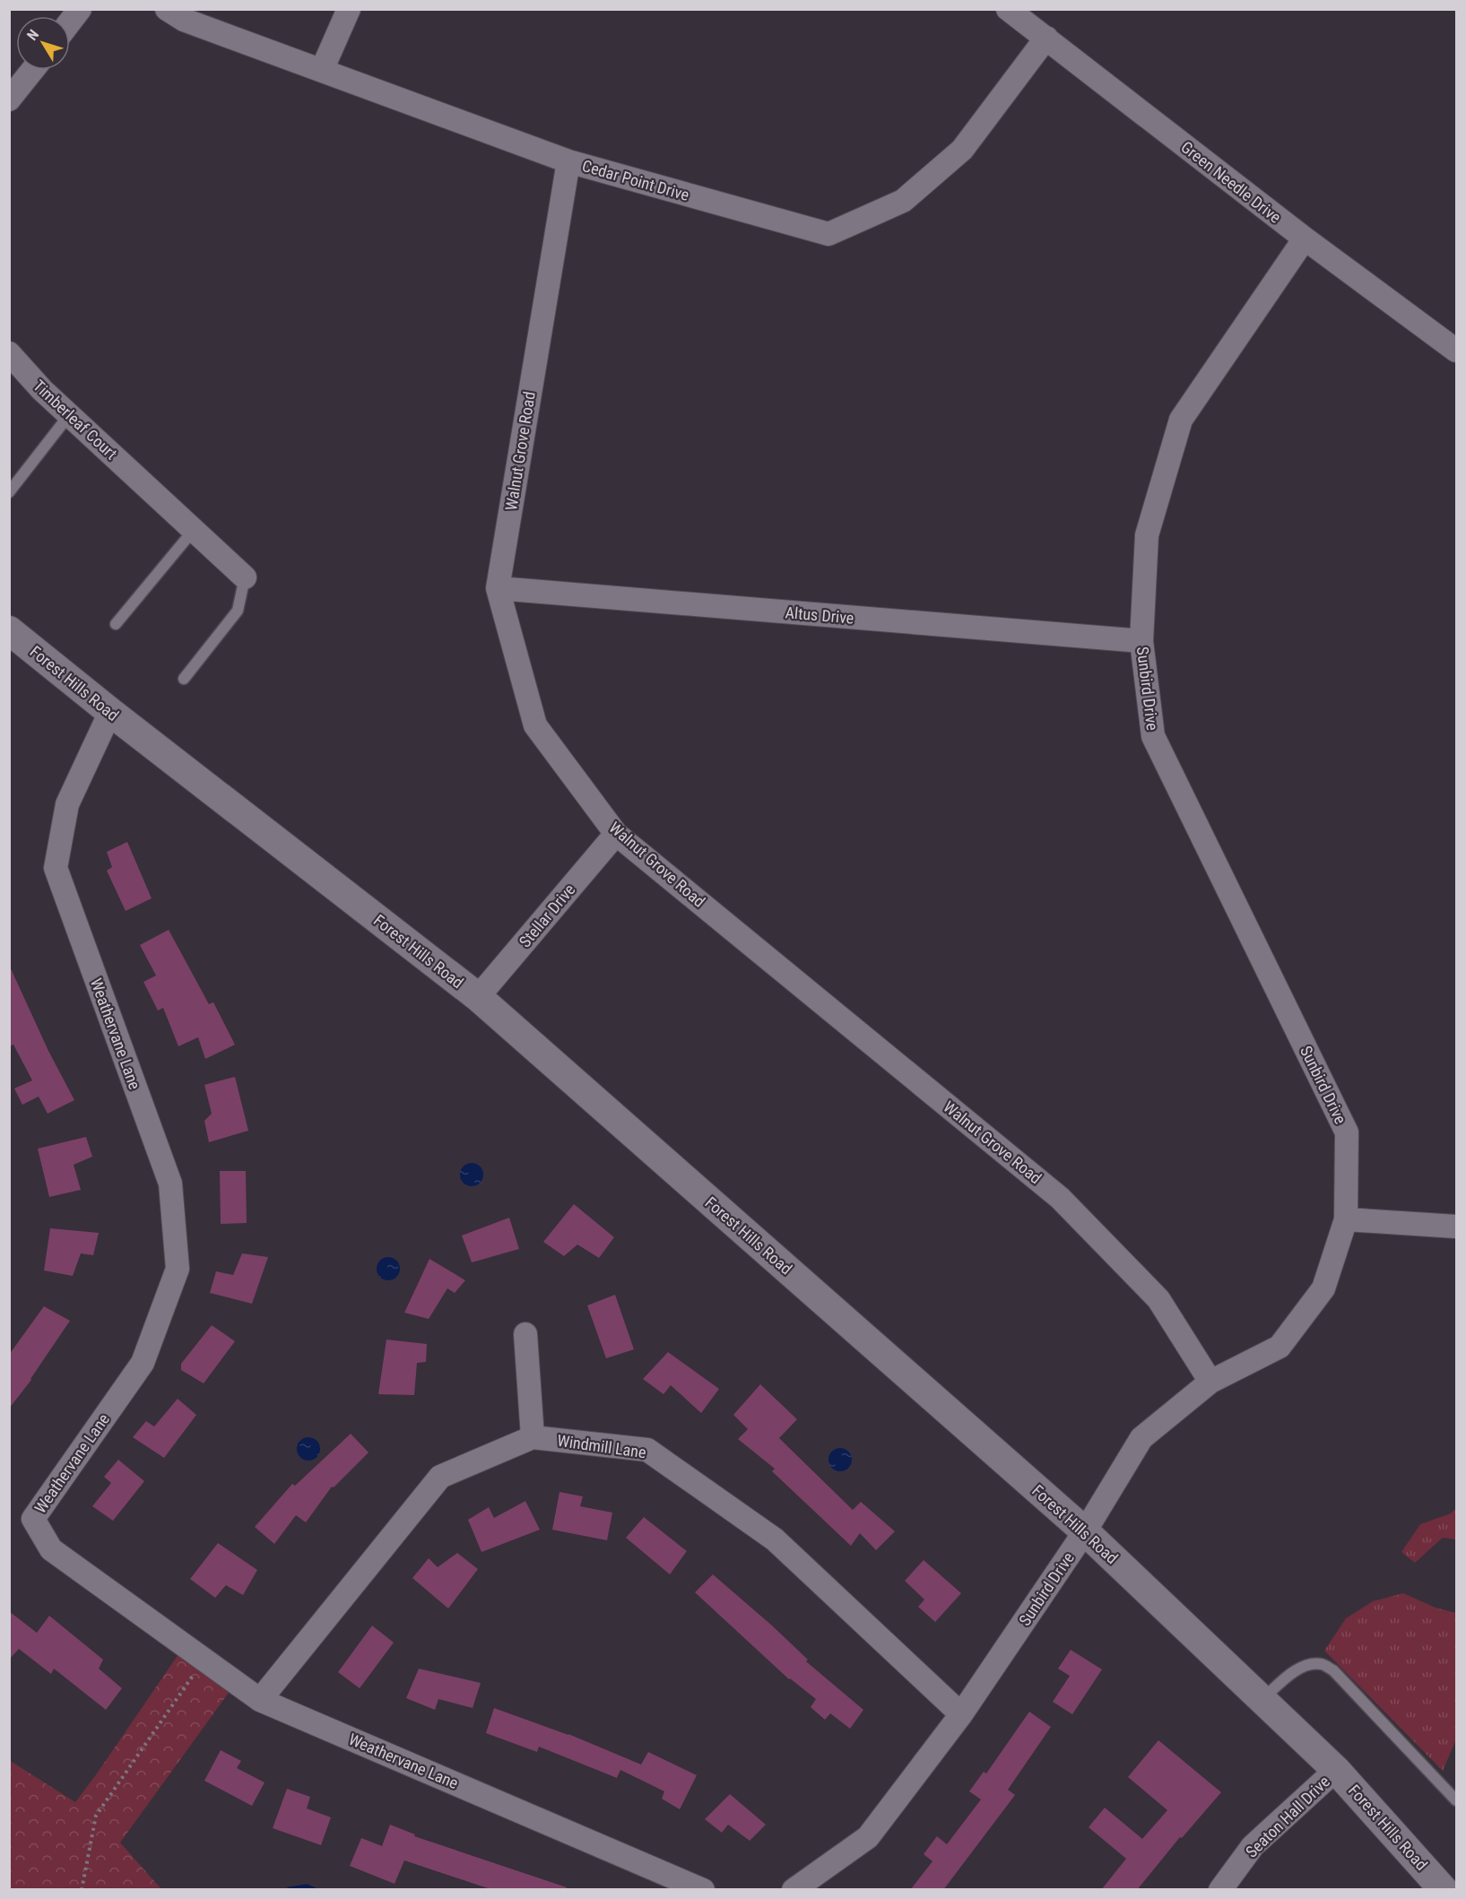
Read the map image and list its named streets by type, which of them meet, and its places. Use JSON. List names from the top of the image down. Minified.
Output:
{"streets":{"street":["Cedar Point Drive","Green Needle Drive","Timberleaf Court","Walnut Grove Road","Altus Drive","Forest Hills Road","Sunbird Drive","Stellar Drive","Weathervane Lane","Windmill Lane","Seaton Hall Drive"]},"crossings":[["Cedar Point Drive","Green Needle Drive"],["Cedar Point Drive","Walnut Grove Road"],["Green Needle Drive","Sunbird Drive"],["Walnut Grove Road","Altus Drive"],["Walnut Grove Road","Sunbird Drive"],["Walnut Grove Road","Stellar Drive"],["Altus Drive","Sunbird Drive"],["Forest Hills Road","Sunbird Drive"],["Forest Hills Road","Stellar Drive"],["Forest Hills Road","Weathervane Lane"],["Forest Hills Road","Seaton Hall Drive"],["Sunbird Drive","Windmill Lane"],["Weathervane Lane","Windmill Lane"]],"north":"top left"}
